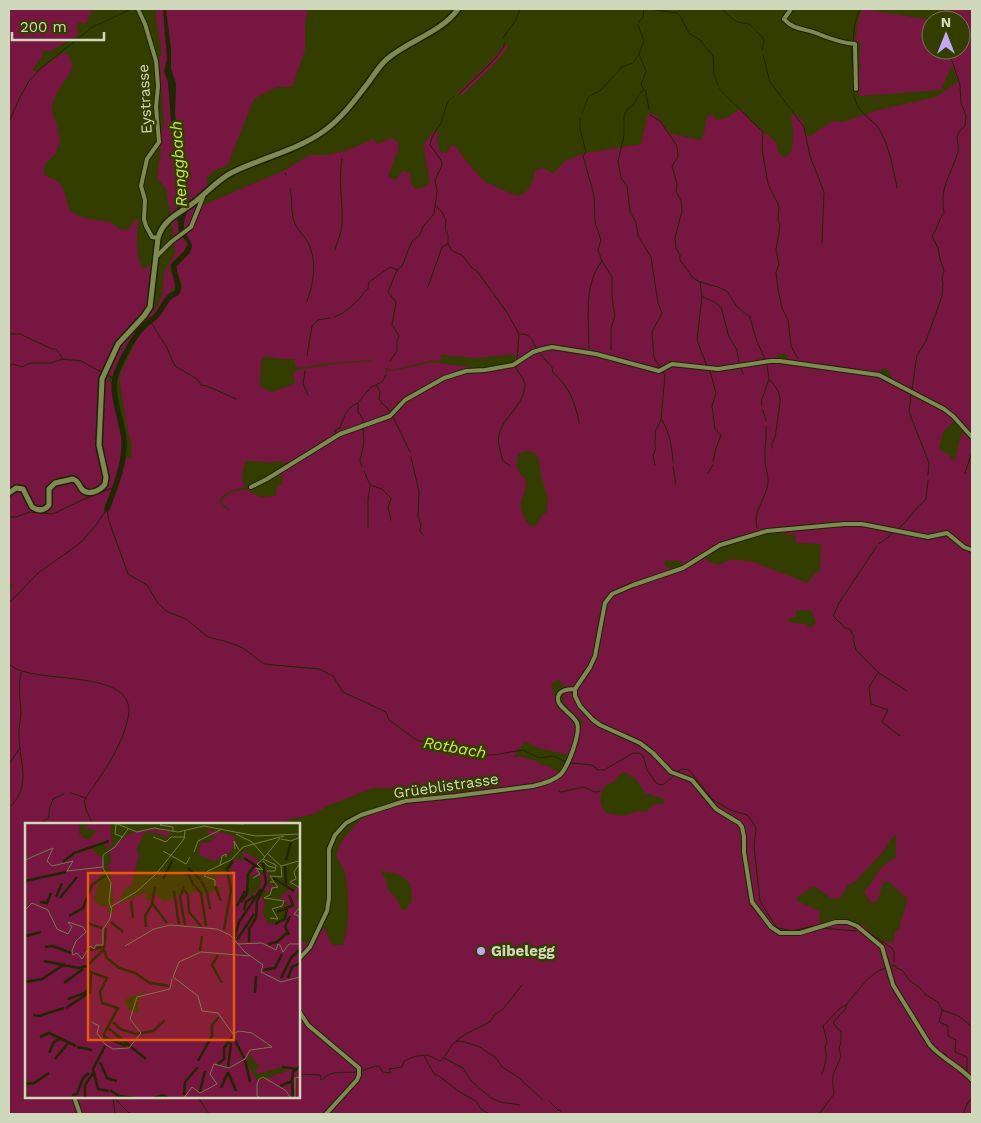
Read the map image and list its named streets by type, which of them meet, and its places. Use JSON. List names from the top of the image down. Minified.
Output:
{"streets":{"street":["Eystrasse","Grüeblistrasse"]},"water":["Renggbach","Rotbach"],"places":["Gibelegg"],"scale_bar":"200 m","north":"top"}
